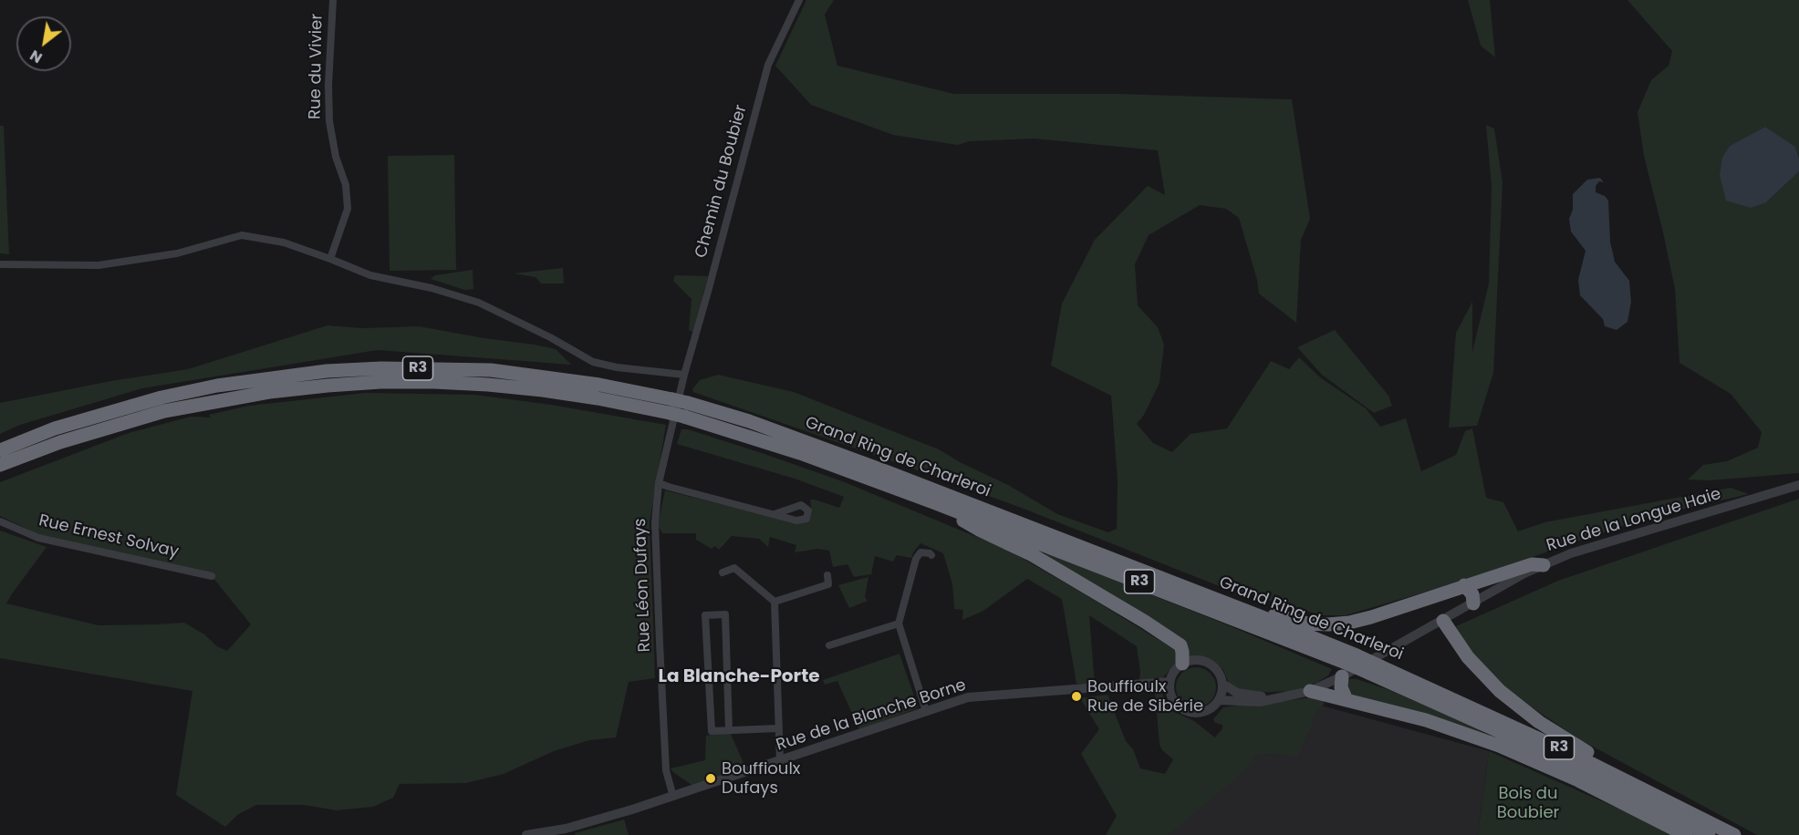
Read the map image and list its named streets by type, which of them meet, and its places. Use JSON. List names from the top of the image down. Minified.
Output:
{"streets":{"highway":["R3","Grand Ring de Charleroi"],"street":["Rue du Vivier","Chemin du Boubier","Rue de la Longue Haie","Rue Ernest Solvay","Rue Léon Dufays","Rue de la Blanche Borne"]},"crossings":[["Chemin du Boubier","Rue Léon Dufays"],["Rue de la Longue Haie","Rue de la Blanche Borne"],["Rue Léon Dufays","Rue de la Blanche Borne"]],"districts":["La Blanche-Porte"],"parks":["Bois du Boubier"],"places":["Bouffioulx Rue de Sibérie","Bouffioulx Dufays"],"north":"bottom left"}
